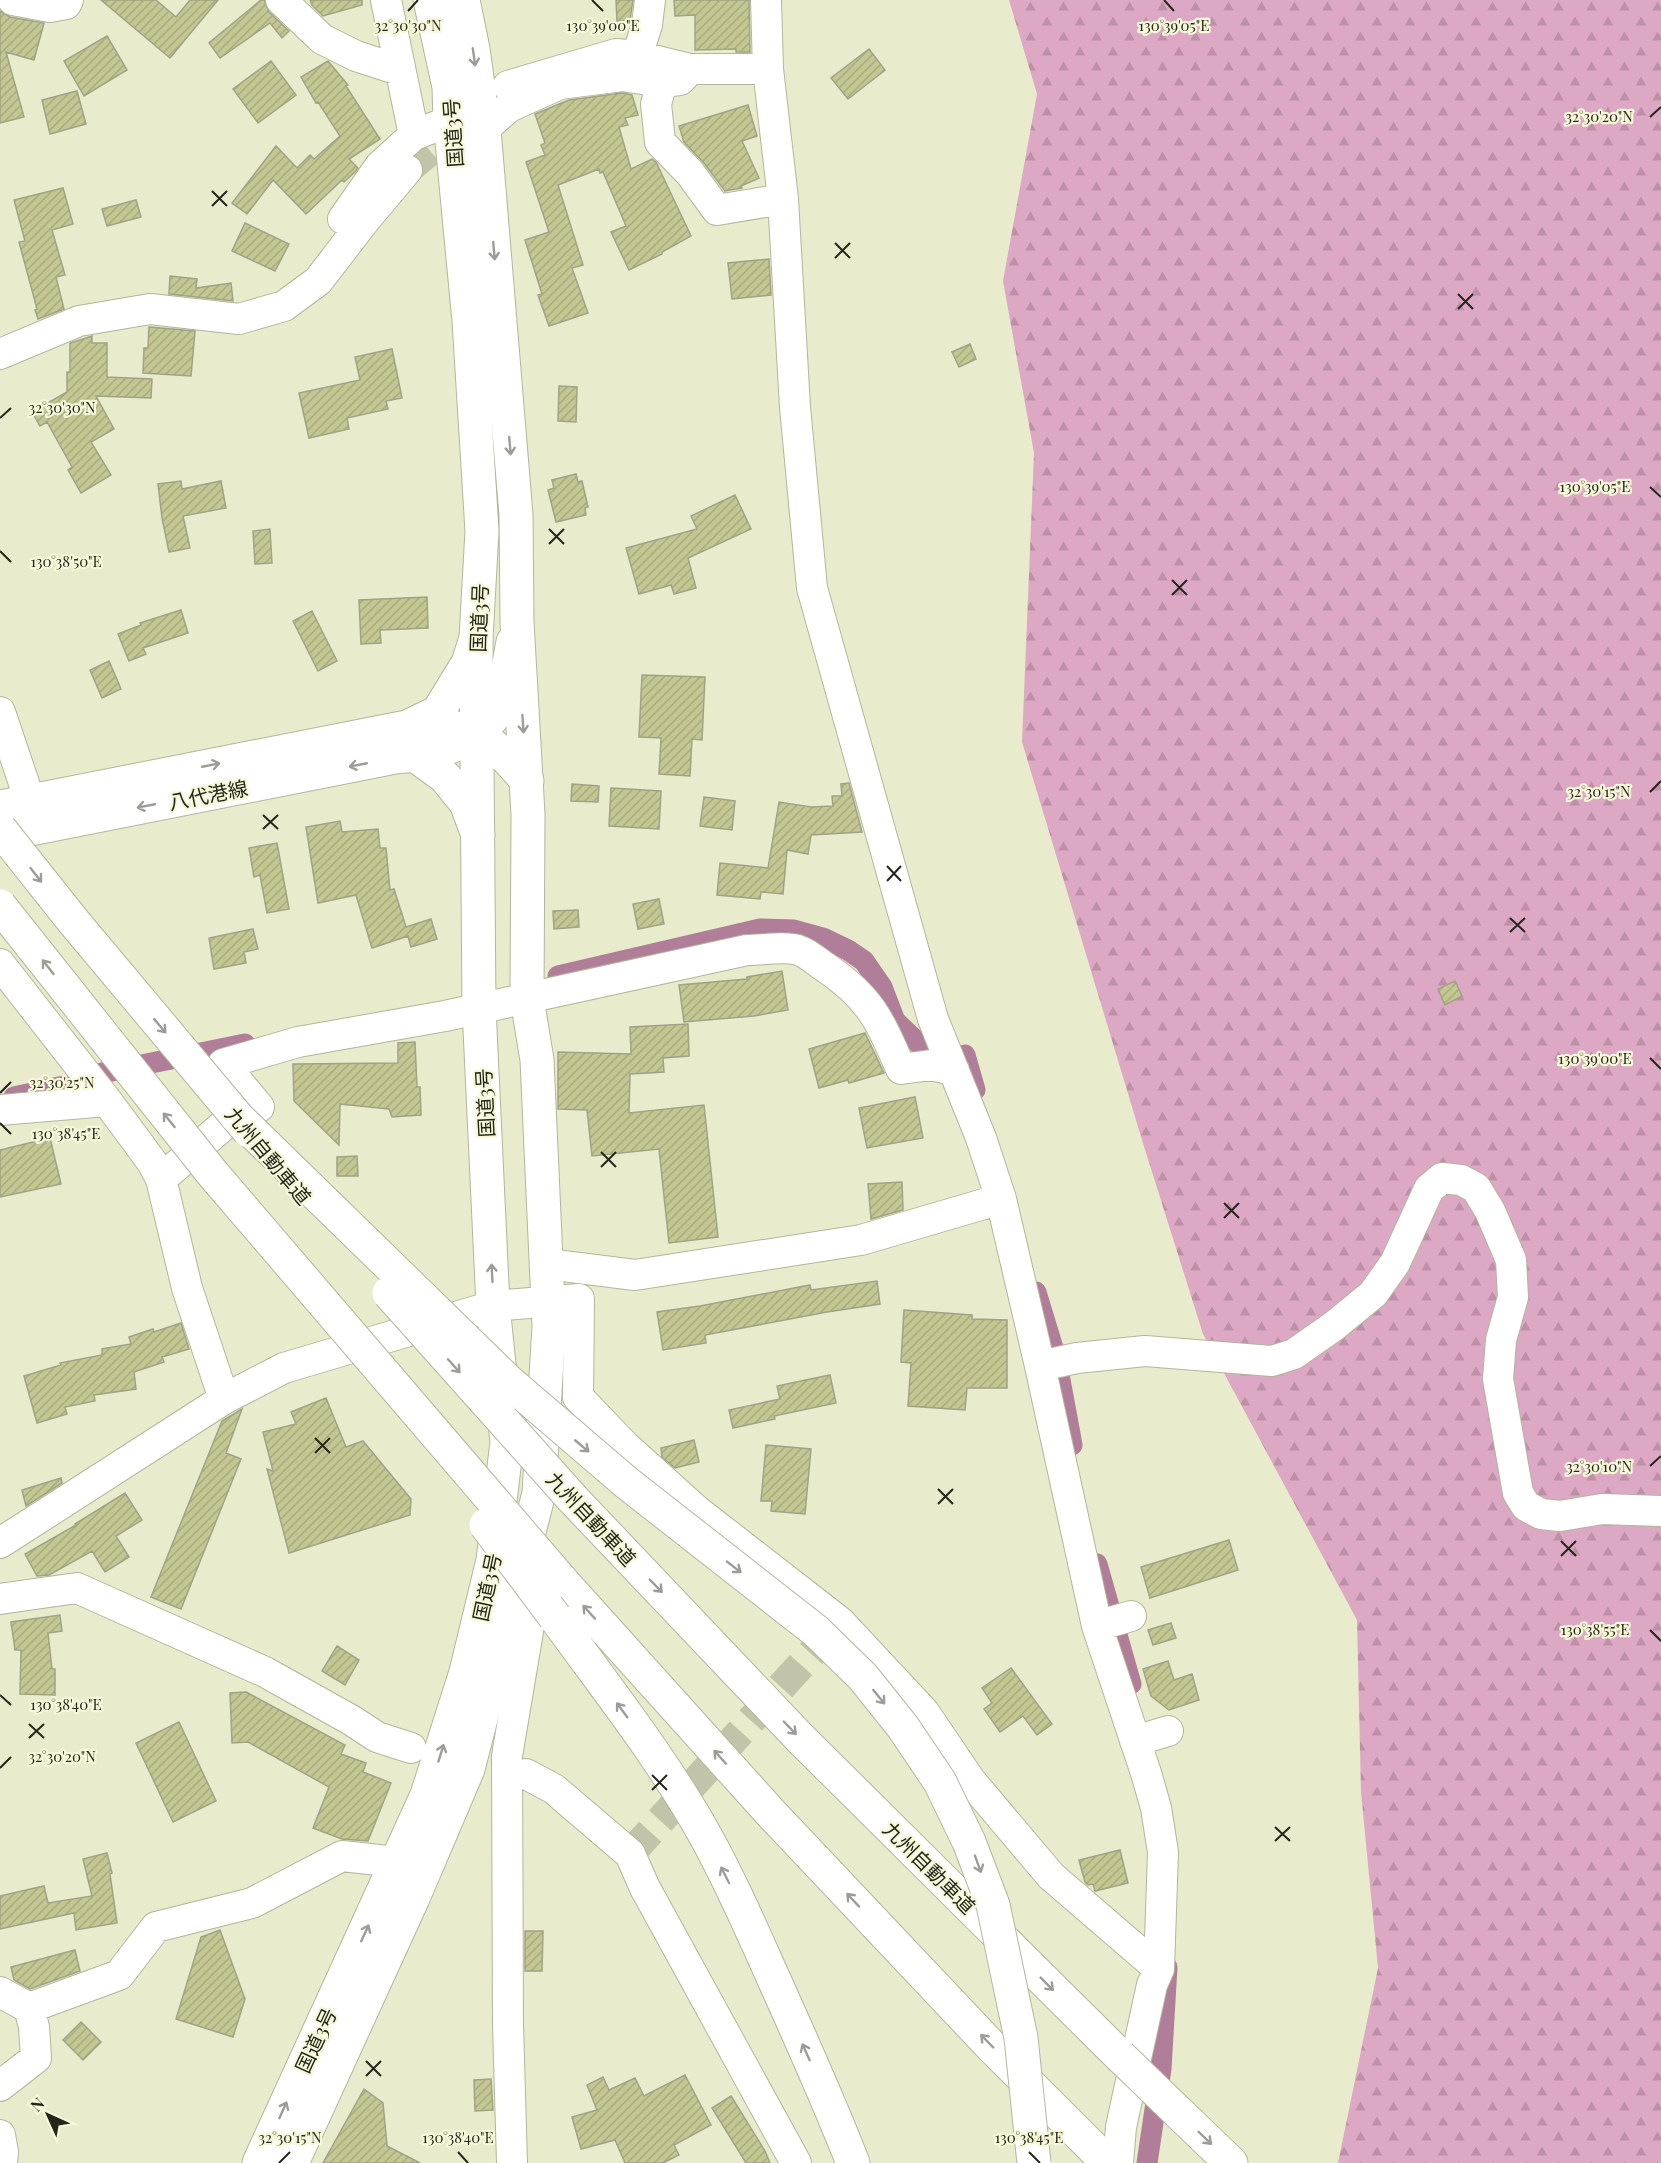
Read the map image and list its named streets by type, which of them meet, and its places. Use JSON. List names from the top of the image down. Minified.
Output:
{"streets":{"main road":["国道3号","八代港線","九州自動車道"]},"crossings":[["国道3号","八代港線"]],"north":"top left","coordinates":["32°30'30\"N","130°39'00\"E","130°39'05\"E","32°30'20\"N","130°38'50\"E","32°30'15\"N","32°30'25\"N","130°38'45\"E","32°30'10\"N","130°38'55\"E","130°38'40\"E"]}
